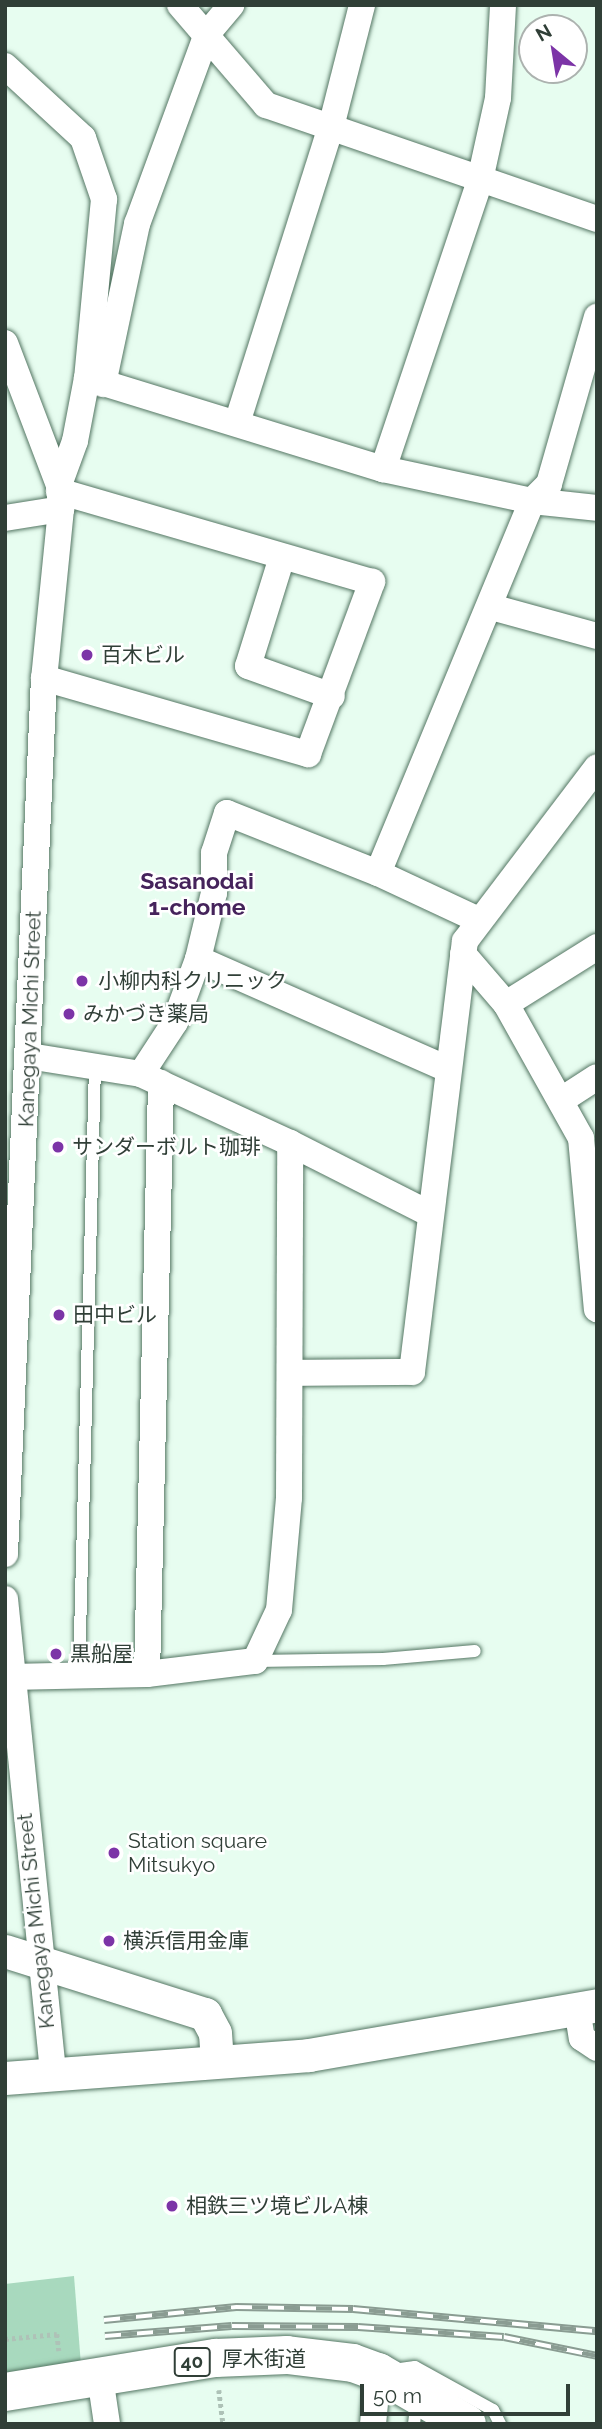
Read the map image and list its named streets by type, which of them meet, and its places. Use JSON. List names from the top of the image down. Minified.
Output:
{"streets":{"main road":["厚木街道","40"],"street":["Kanegaya Michi Street"]},"districts":["Sasanodai 1-chome"],"places":["百木ビル","小柳内科クリニック","みかづき薬局","サンダーボルト珈琲","田中ビル","黒船屋","Station square Mitsukyo","横浜信用金庫","相鉄三ツ境ビルA棟"],"scale_bar":"50 m","north":"top left"}
